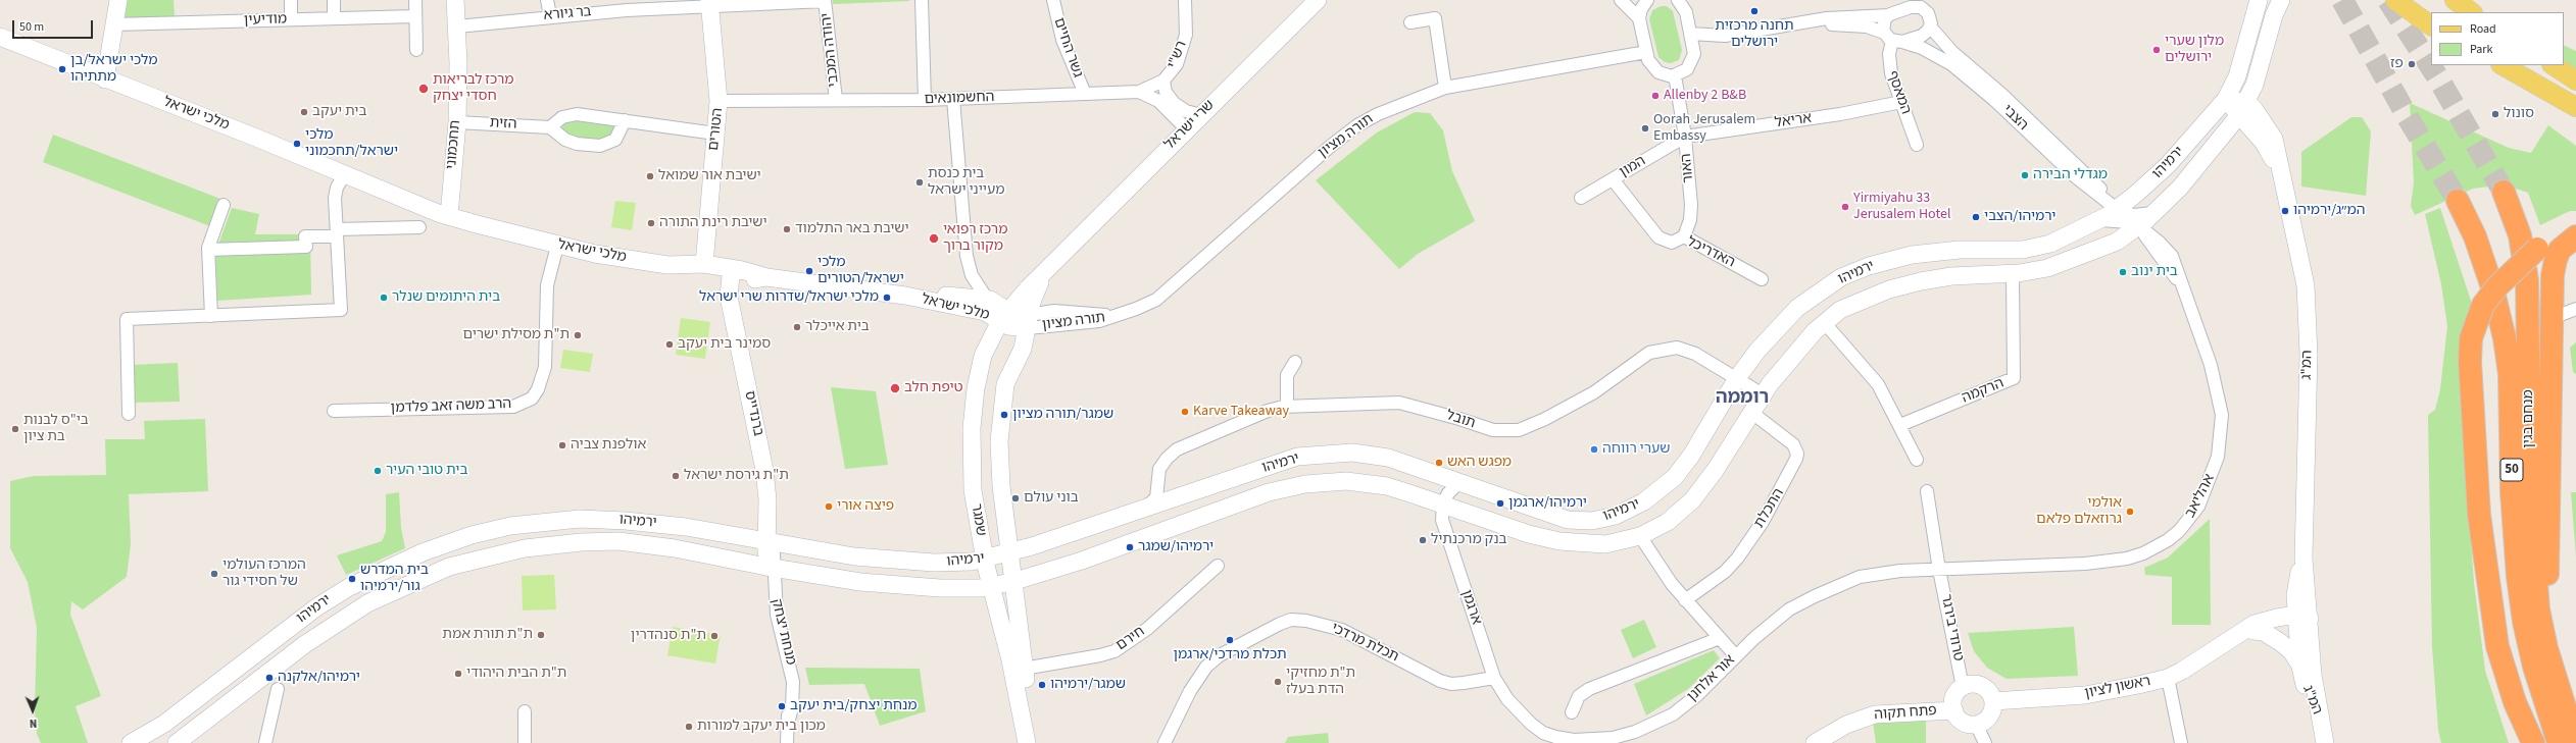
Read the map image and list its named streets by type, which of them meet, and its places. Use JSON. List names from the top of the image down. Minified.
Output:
{"streets":{"highway":["מנחם בגין","50"],"street":["בר גיורא","מודיעין","גשר החיים","יהודה המכבי","רש\"י","המאסף","החשמונאים","מלכי ישראל","הצבי","אריאל","הזית","שרי ישראל","הטורים","תורה מציון","תחכמוני","ירמיהו","המון","האור","האדריכל","המ\"ג","הרקמה","הרב משה זאב פלדמן","ברנדייס","תובל","אהליאב","התכלת","שמגר","ארגמן","טרודי בירגר","מנחת יצחק","חירם","תכלת מרדכי","אור אלחנן","ראשון לציון","פתח תקוה"]},"crossings":[["בר גיורא","יהודה המכבי"],["בר גיורא","הטורים"],["בר גיורא","תחכמוני"],["גשר החיים","החשמונאים"],["יהודה המכבי","החשמונאים"],["רש\"י","החשמונאים"],["המאסף","הצבי"],["המאסף","אריאל"],["החשמונאים","שרי ישראל"],["החשמונאים","הטורים"],["מלכי ישראל","שרי ישראל"],["מלכי ישראל","הטורים"],["מלכי ישראל","תורה מציון"],["מלכי ישראל","תחכמוני"],["מלכי ישראל","הרב משה זאב פלדמן"],["מלכי ישראל","ברנדייס"],["מלכי ישראל","שמגר"],["הצבי","ירמיהו"],["הצבי","אהליאב"],["אריאל","המון"],["אריאל","האור"],["הזית","תחכמוני"],["שרי ישראל","תורה מציון"],["שרי ישראל","שמגר"],["תורה מציון","שמגר"],["ירמיהו","המ\"ג"],["ירמיהו","הרקמה"],["ירמיהו","ברנדייס"],["ירמיהו","תובל"],["ירמיהו","אהליאב"],["ירמיהו","התכלת"],["ירמיהו","שמגר"],["ירמיהו","ארגמן"],["ירמיהו","מנחת יצחק"],["המון","האור"],["המון","האדריכל"],["האור","האדריכל"],["המ\"ג","ראשון לציון"],["ברנדייס","מנחת יצחק"],["אהליאב","טרודי בירגר"],["אהליאב","אור אלחנן"],["שמגר","חירם"],["ארגמן","תכלת מרדכי"],["ארגמן","אור אלחנן"],["טרודי בירגר","אור אלחנן"],["טרודי בירגר","ראשון לציון"],["טרודי בירגר","פתח תקוה"],["תכלת מרדכי","אור אלחנן"],["ראשון לציון","פתח תקוה"]],"districts":["רוממה"],"places":["תחנה מרכזית ירושלים","מלון שערי ירושלים","פז","מלכי ישראל/בן מתתיהו","מרכז לבריאות חסדי יצחק","Allenby 2 B&B","בית יעקב","סונול","Oorah Jerusalem Embassy","מלכי ישראל/תחכמוני","מגדלי הבירה","ישיבת אור שמואל","בית כנסת מעייני ישראל","Yirmiyahu 33 Jerusalem Hotel","המ״ג/ירמיהו","ירמיהו/הצבי","ישיבת רינת התורה","ישיבת באר התלמוד","מרכז רפואי מקור ברוך","מלכי ישראל/הטורים","בית ינוב","בית היתומים שנלר","מלכי ישראל/שדרות שרי ישראל","בית אייכלר","ת\"ת מסילת ישרים","סמינר בית יעקב","טיפת חלב","Karve Takeaway","שמגר/תורה מציון","בי\"ס לבנות בת ציון","אולפנת צביה","שערי רווחה","מפגש האש","בית טובי העיר","ת\"ת גירסת ישראל","בוני עולם","ירמיהו/ארגמן","פיצה אורי","אולמי גרוזאלם פלאם","בנק מרכנתיל","ירמיהו/שמגר","המרכז העולמי של חסידי גור","בית המדרש גור/ירמיהו","ת\"ת תורת אמת","ת\"ת סנהדרין","תכלת מרדכי/ארגמן","ת\"ת הבית היהודי","ירמיהו/אלקנה","ת\"ת מחזיקי הדת בעלז","שמגר/ירמיהו","מנחת יצחק/בית יעקב","מכון בית יעקב למורות"],"legend":["Road","Park"],"scale_bar":"50 m","north":"bottom"}
